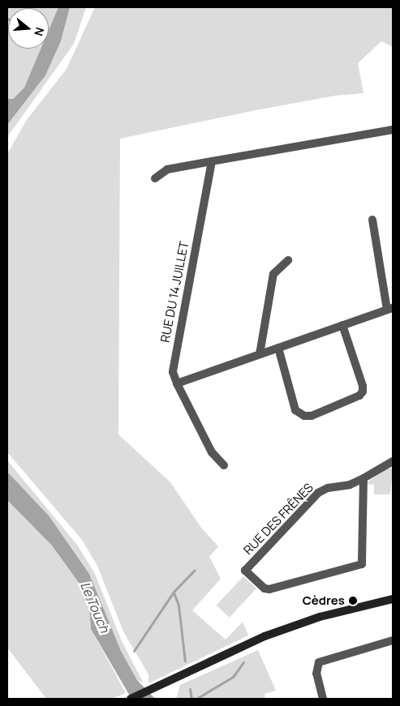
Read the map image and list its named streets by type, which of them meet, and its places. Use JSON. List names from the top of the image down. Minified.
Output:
{"streets":{"street":["RUE DU 14 JUILLET","RUE DES FRÊNES"]},"water":["Le Touch"],"places":["Cèdres"],"north":"right"}
